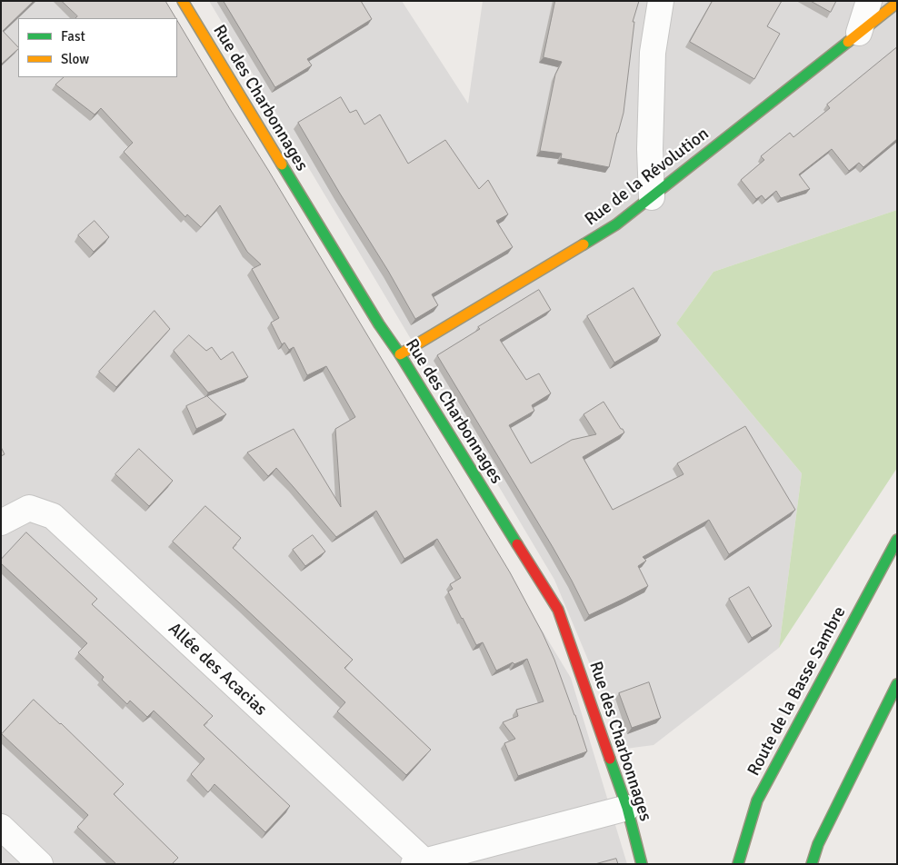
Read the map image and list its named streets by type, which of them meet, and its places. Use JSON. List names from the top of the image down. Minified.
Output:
{"streets":{"main road":["Rue des Charbonnages","Rue de la Révolution","Route de la Basse Sambre"],"street":["Allée des Acacias"]},"crossings":[["Rue des Charbonnages","Rue de la Révolution"]],"legend":["Fast","Slow"]}
